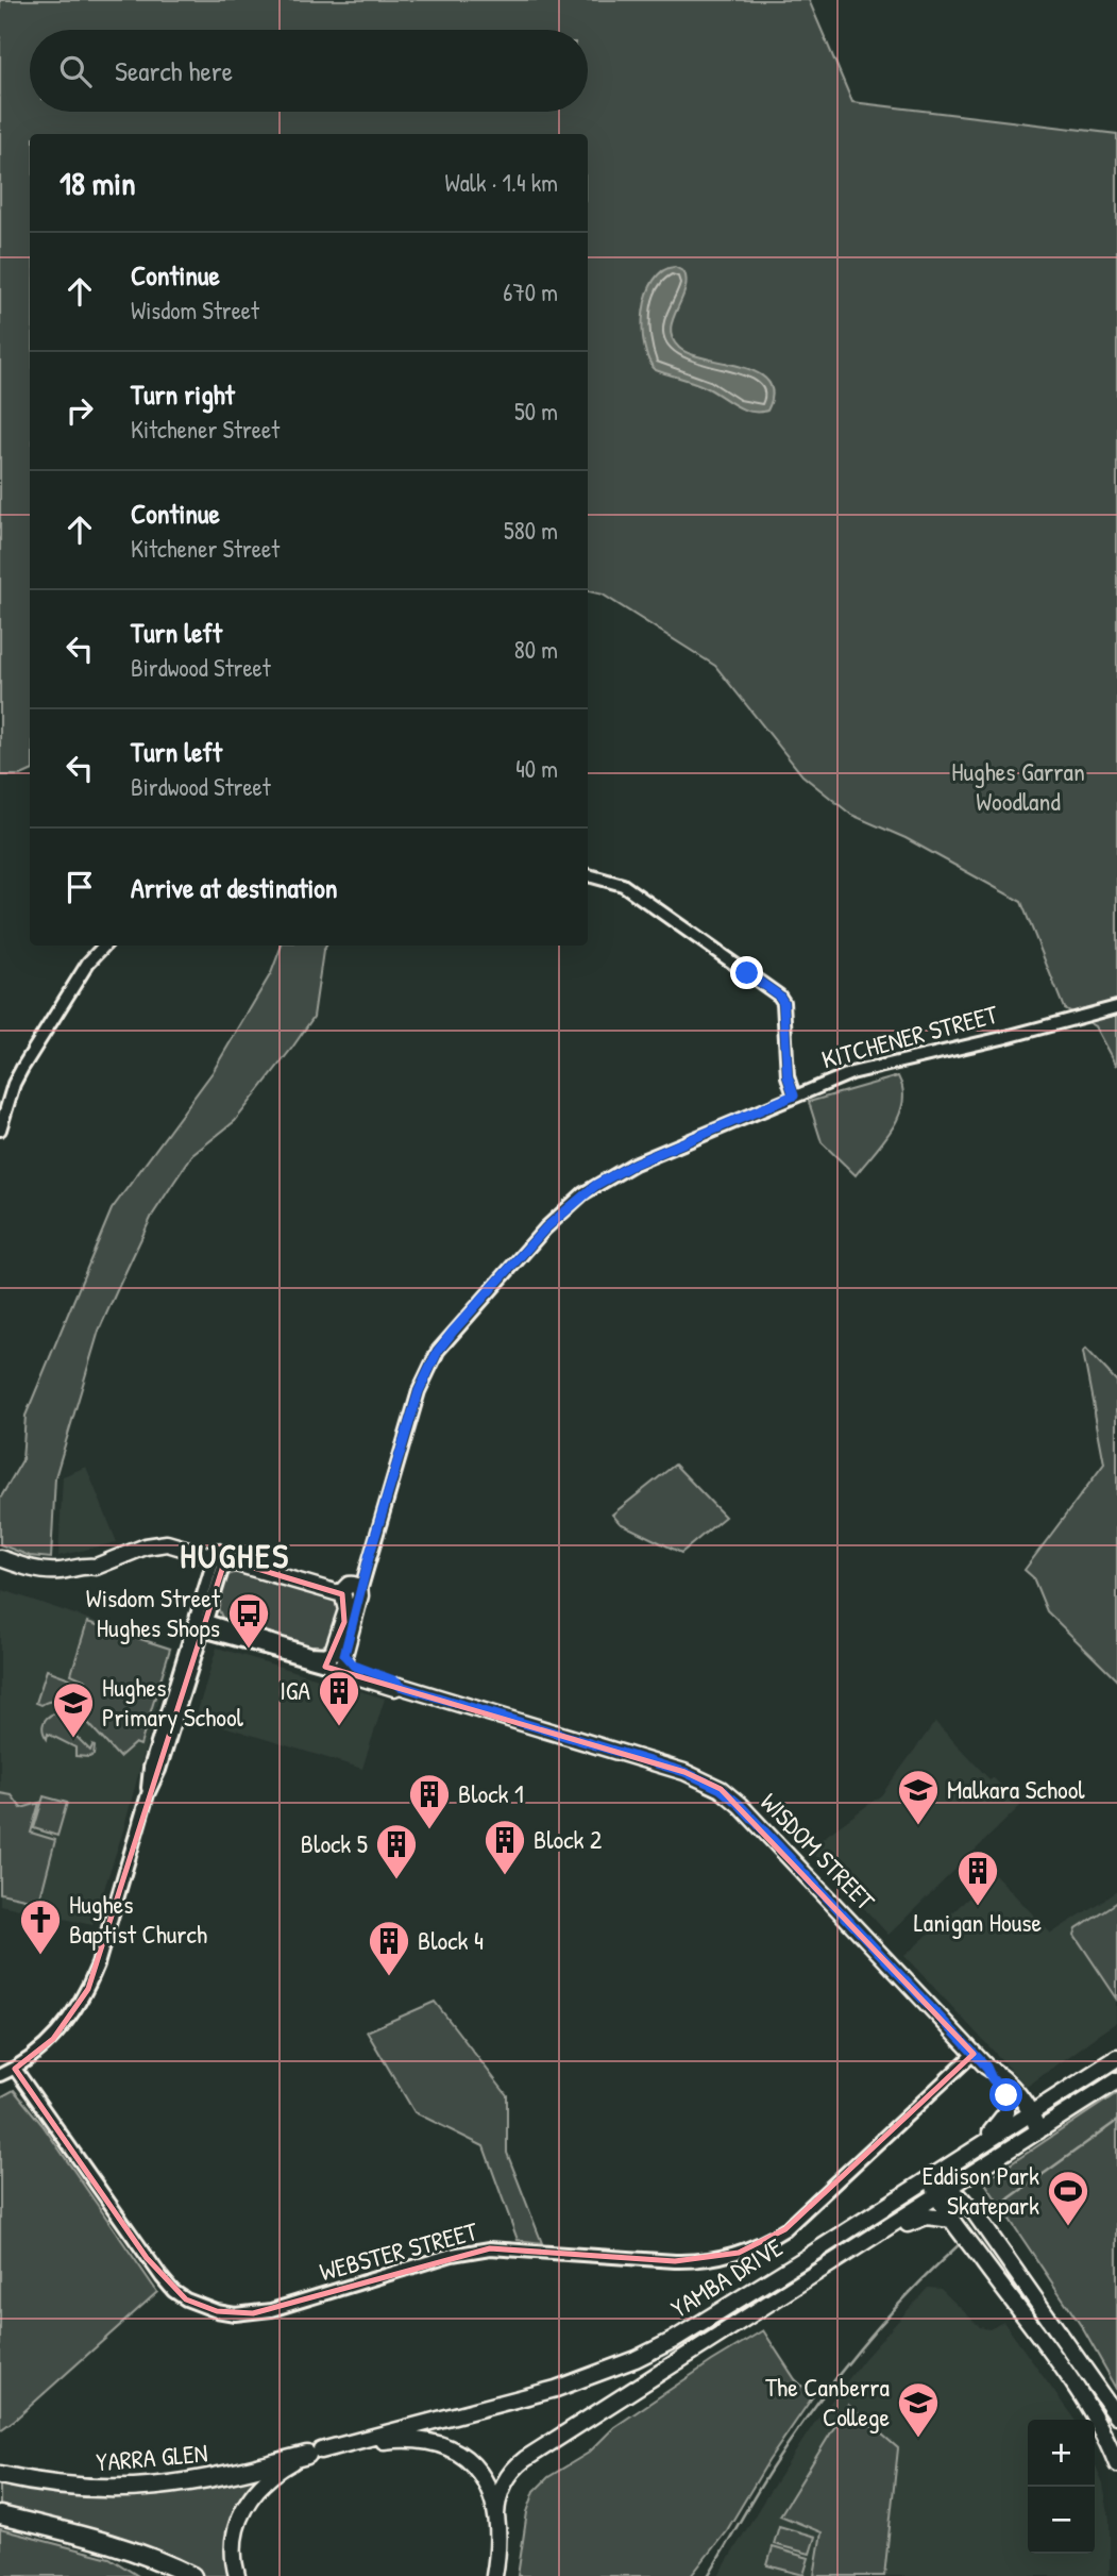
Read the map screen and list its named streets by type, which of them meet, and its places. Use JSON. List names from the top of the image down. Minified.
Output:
{"streets":{"highway":["YARRA GLEN"],"main road":["KITCHENER STREET","WISDOM STREET","YAMBA DRIVE"],"street":["WEBSTER STREET"]},"crossings":[["KITCHENER STREET","WISDOM STREET"],["WISDOM STREET","WEBSTER STREET"],["WISDOM STREET","YAMBA DRIVE"],["YAMBA DRIVE","YARRA GLEN"]],"districts":["HUGHES"],"parks":["Hughes Garran Woodland"],"places":{"bus stop":["Wisdom Street Hughes Shops"],"building":["IGA","Block 1","Block 2","Block 5","Lanigan House","Block 4"],"school or university":["Hughes Primary School","Malkara School","The Canberra College"],"church":["Hughes Baptist Church"],"sports":["Eddison Park Skatepark"]},"page":{"search":"Search here","heading":["18 min","Walk · 1.4 km"],"list":[["Continue","Wisdom Street","670 m"],["Turn right","Kitchener Street","50 m"],["Continue","Kitchener Street","580 m"],["Turn left","Birdwood Street","80 m"],["Turn left","Birdwood Street","40 m"],"Arrive at destination"],"map_buttons":["+","−"]}}
